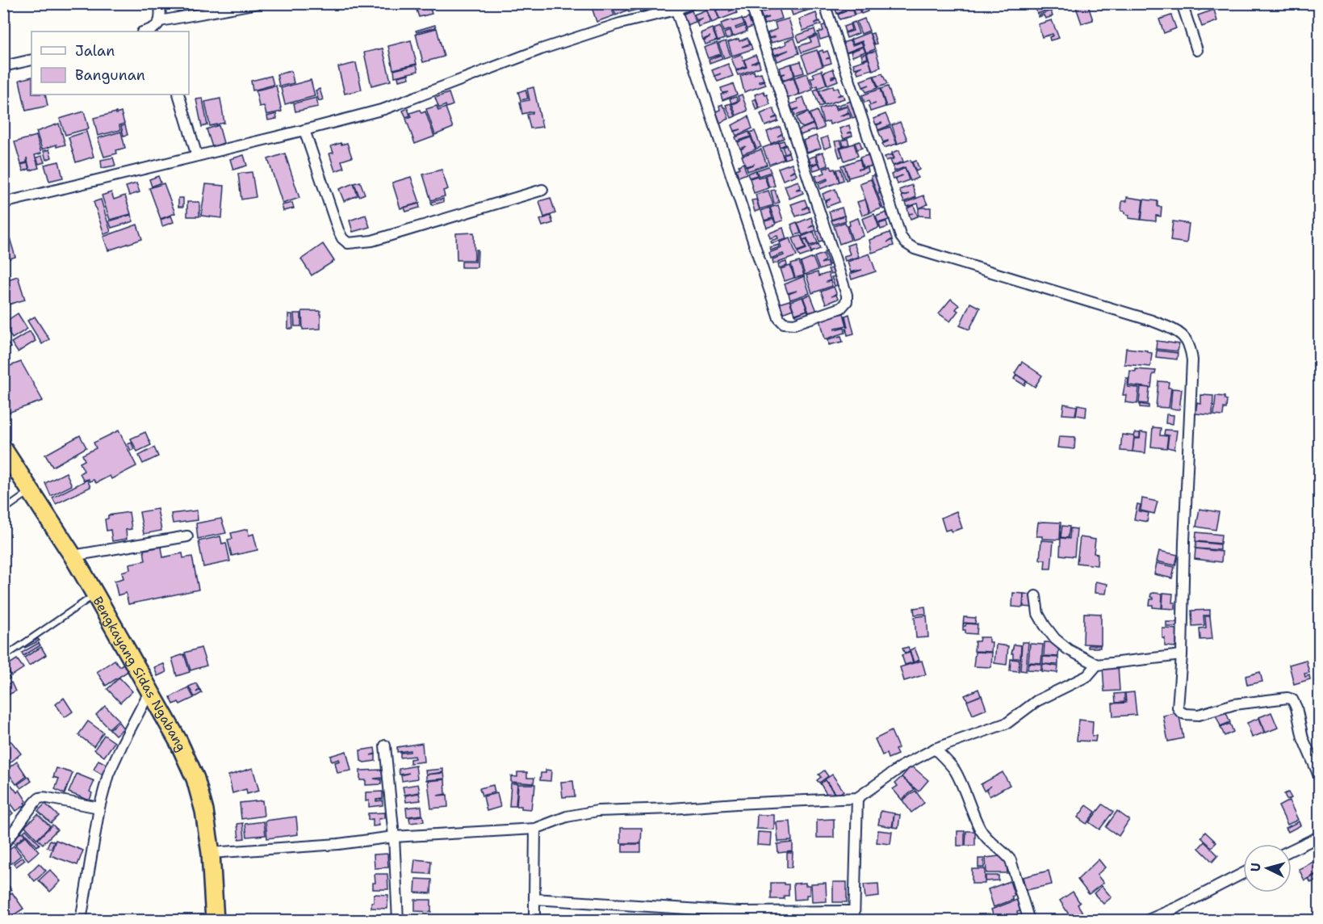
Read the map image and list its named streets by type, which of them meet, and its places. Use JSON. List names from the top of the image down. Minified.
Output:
{"streets":{"highway":["Bengkayang Sidas Ngabang"]},"legend":["Jalan","Bangunan"],"north":"left"}
